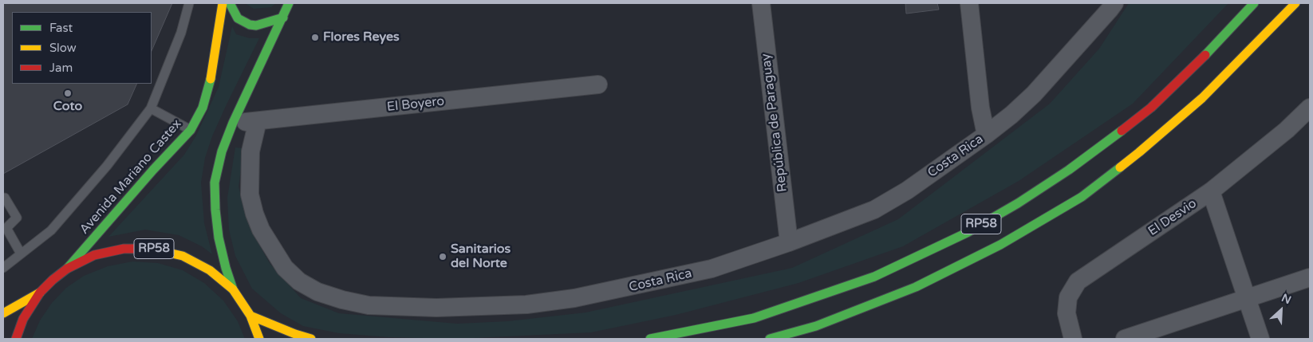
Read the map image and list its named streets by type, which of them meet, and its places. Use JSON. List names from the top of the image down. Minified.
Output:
{"streets":{"main road":["Avenida Mariano Castex","RP58"],"street":["El Boyero","República de Paraguay","Costa Rica","El Desvio"]},"crossings":[["El Boyero","Costa Rica"],["República de Paraguay","Costa Rica"],["Avenida Mariano Castex","RP58"]],"places":["Flores Reyes","Coto","Sanitarios del Norte"],"legend":["Fast","Slow","Jam"],"north":"top right"}
